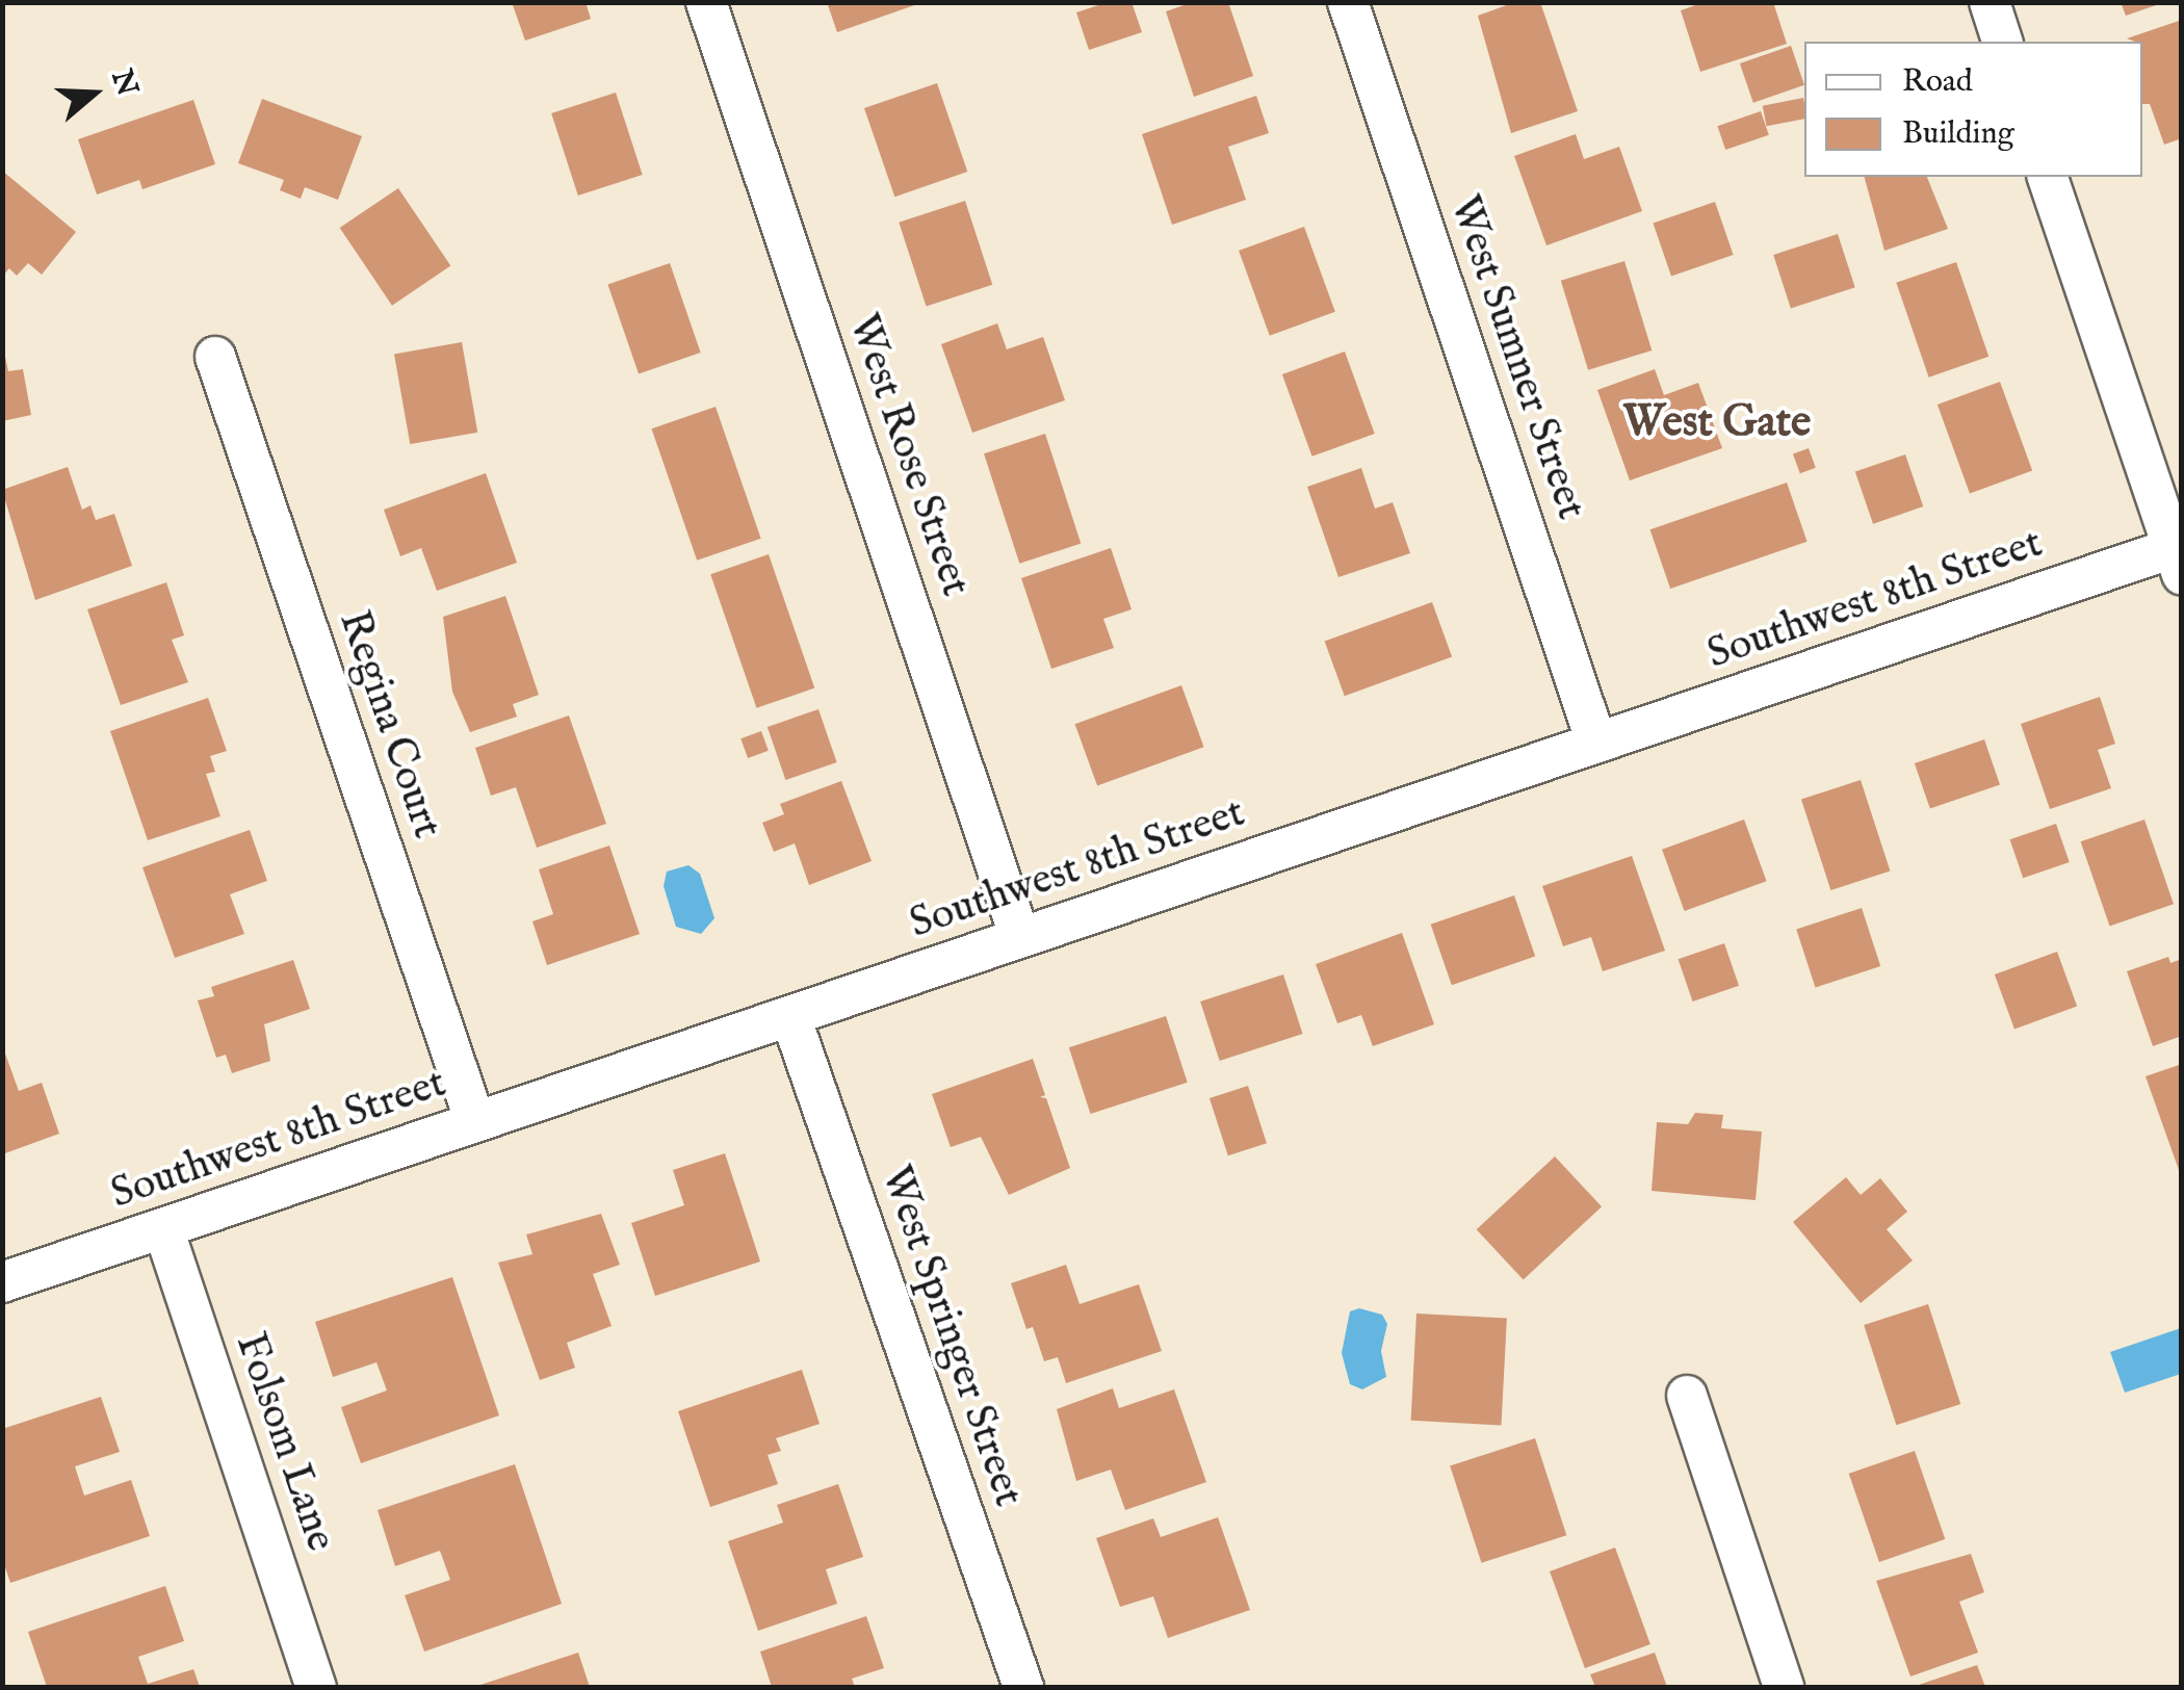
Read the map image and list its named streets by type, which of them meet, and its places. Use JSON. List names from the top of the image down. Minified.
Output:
{"streets":{"street":["West Sumner Street","West Rose Street","Southwest 8th Street","Regina Court","West Springer Street","Folsom Lane"]},"crossings":[["West Sumner Street","Southwest 8th Street"],["West Rose Street","Southwest 8th Street"],["Southwest 8th Street","Regina Court"],["Southwest 8th Street","West Springer Street"],["Southwest 8th Street","Folsom Lane"]],"districts":["West Gate"],"legend":["Road","Building"],"north":"right"}
